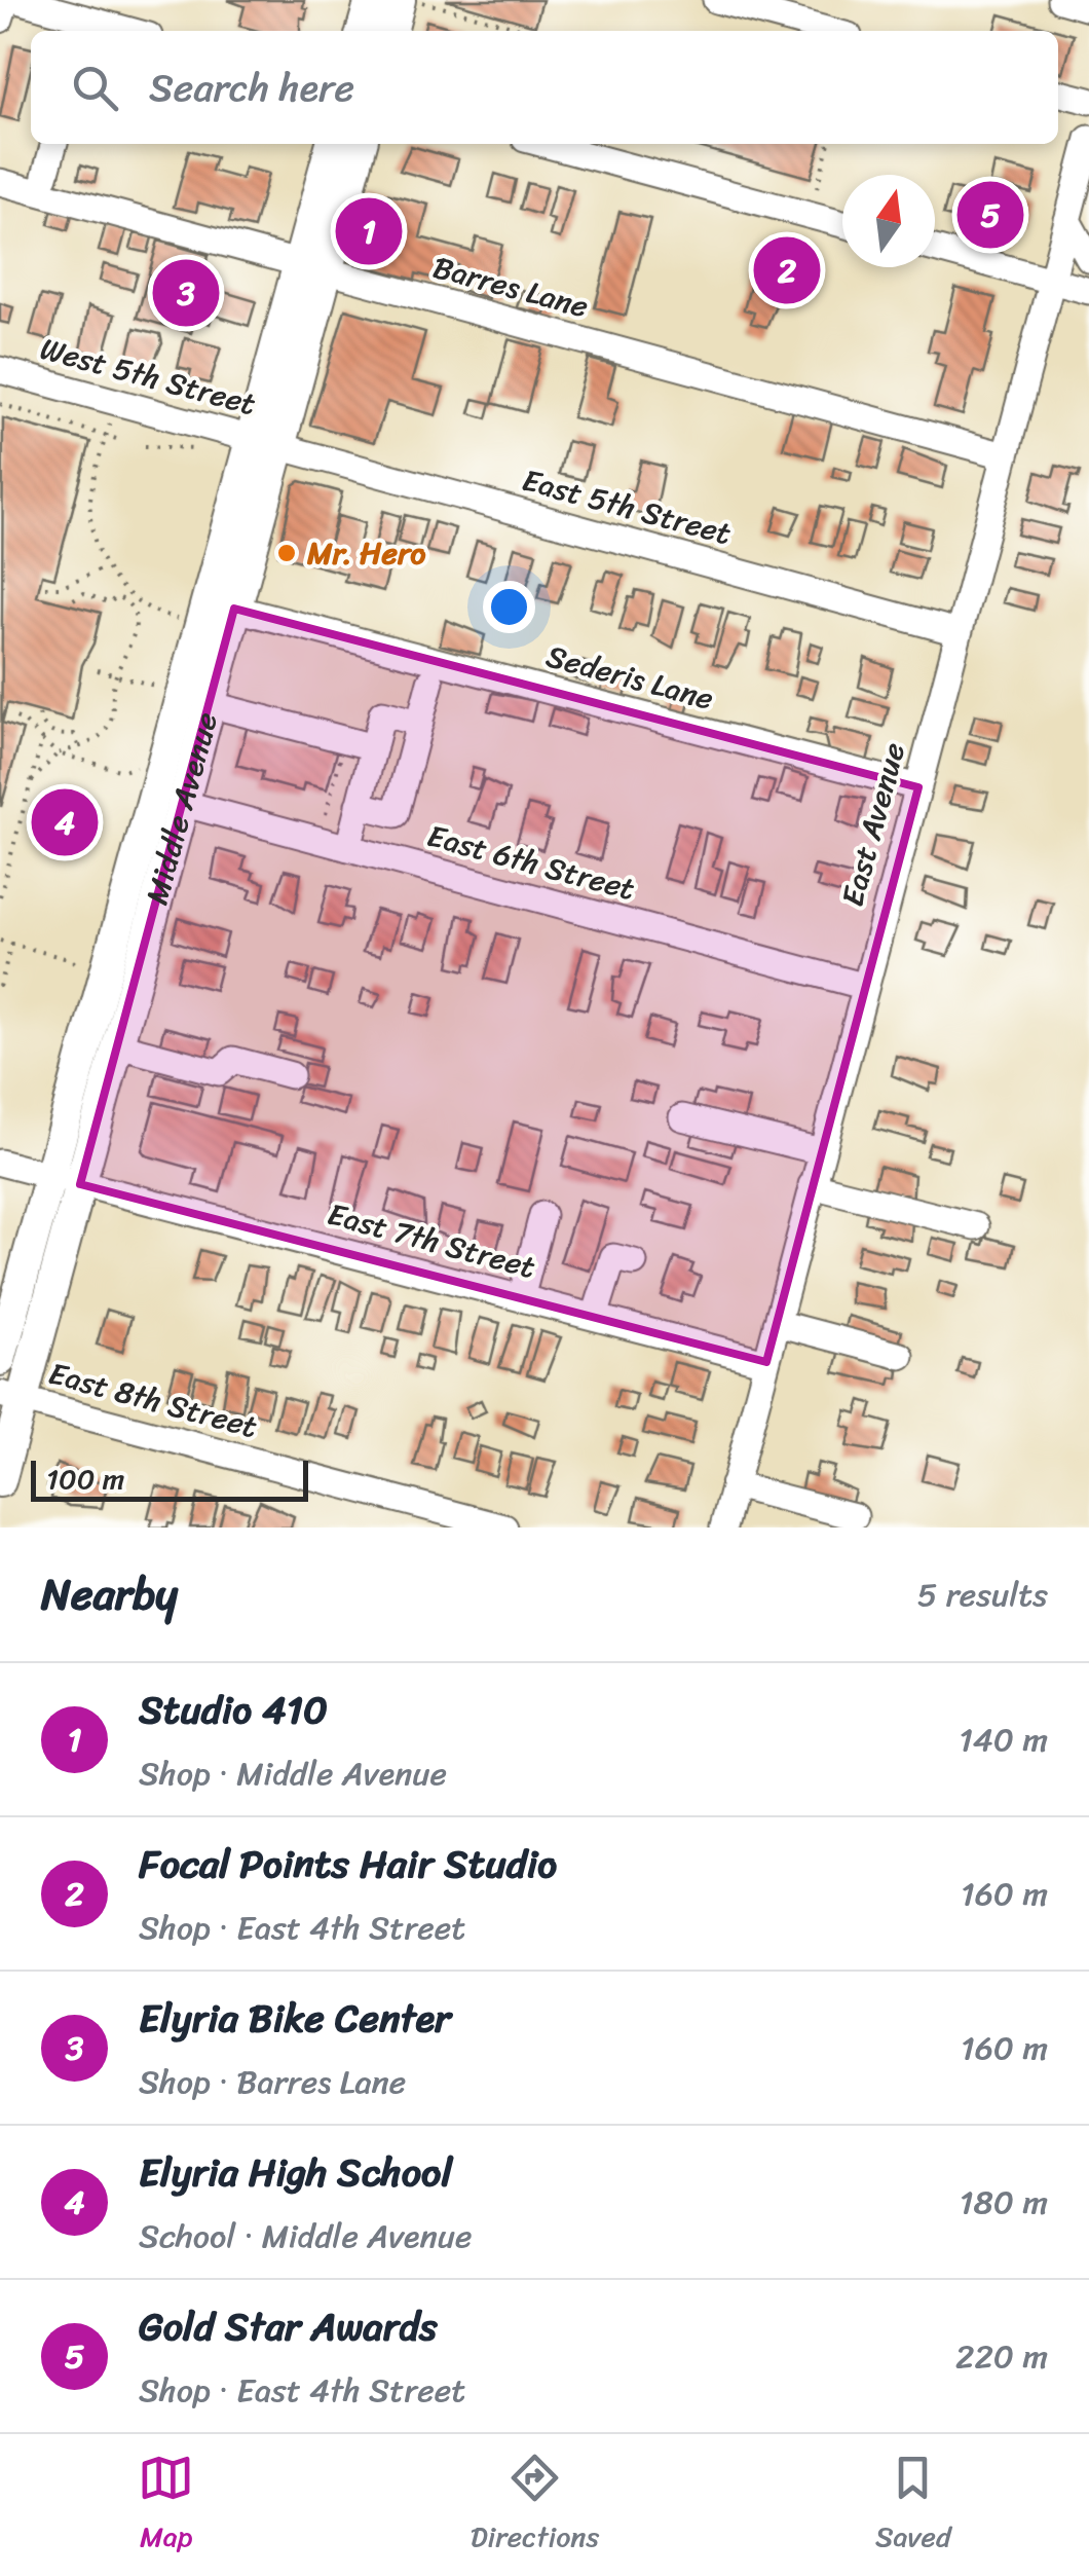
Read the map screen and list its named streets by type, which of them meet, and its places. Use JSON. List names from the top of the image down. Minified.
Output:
{"streets":{"main road":["Middle Avenue"],"street":["Barres Lane","West 5th Street","East 5th Street","Sederis Lane","East Avenue","East 6th Street","East 7th Street","East 8th Street"]},"crossings":[["Barres Lane","Middle Avenue"],["Barres Lane","East Avenue"],["West 5th Street","East 5th Street"],["West 5th Street","Middle Avenue"],["East 5th Street","Middle Avenue"],["East 5th Street","East Avenue"],["Sederis Lane","Middle Avenue"],["Sederis Lane","East Avenue"],["Middle Avenue","East 6th Street"],["Middle Avenue","East 7th Street"],["Middle Avenue","East 8th Street"],["East Avenue","East 6th Street"],["East Avenue","East 7th Street"]],"places":["Mr. Hero"],"scale_bar":"100 m","north":"top","page":{"search":"Search here","pins":["5","1","2","3","4"],"scale":"100 m","heading":["Nearby","5 results"],"list":[{"mark":"1","name":"Studio 410","note":"Shop · Middle Avenue","value":"140 m"},{"mark":"2","name":"Focal Points Hair Studio","note":"Shop · East 4th Street","value":"160 m"},{"mark":"3","name":"Elyria Bike Center","note":"Shop · Barres Lane","value":"160 m"},{"mark":"4","name":"Elyria High School","note":"School · Middle Avenue","value":"180 m"},{"mark":"5","name":"Gold Star Awards","note":"Shop · East 4th Street","value":"220 m"}],"nav":["Map","Directions","Saved"]}}
